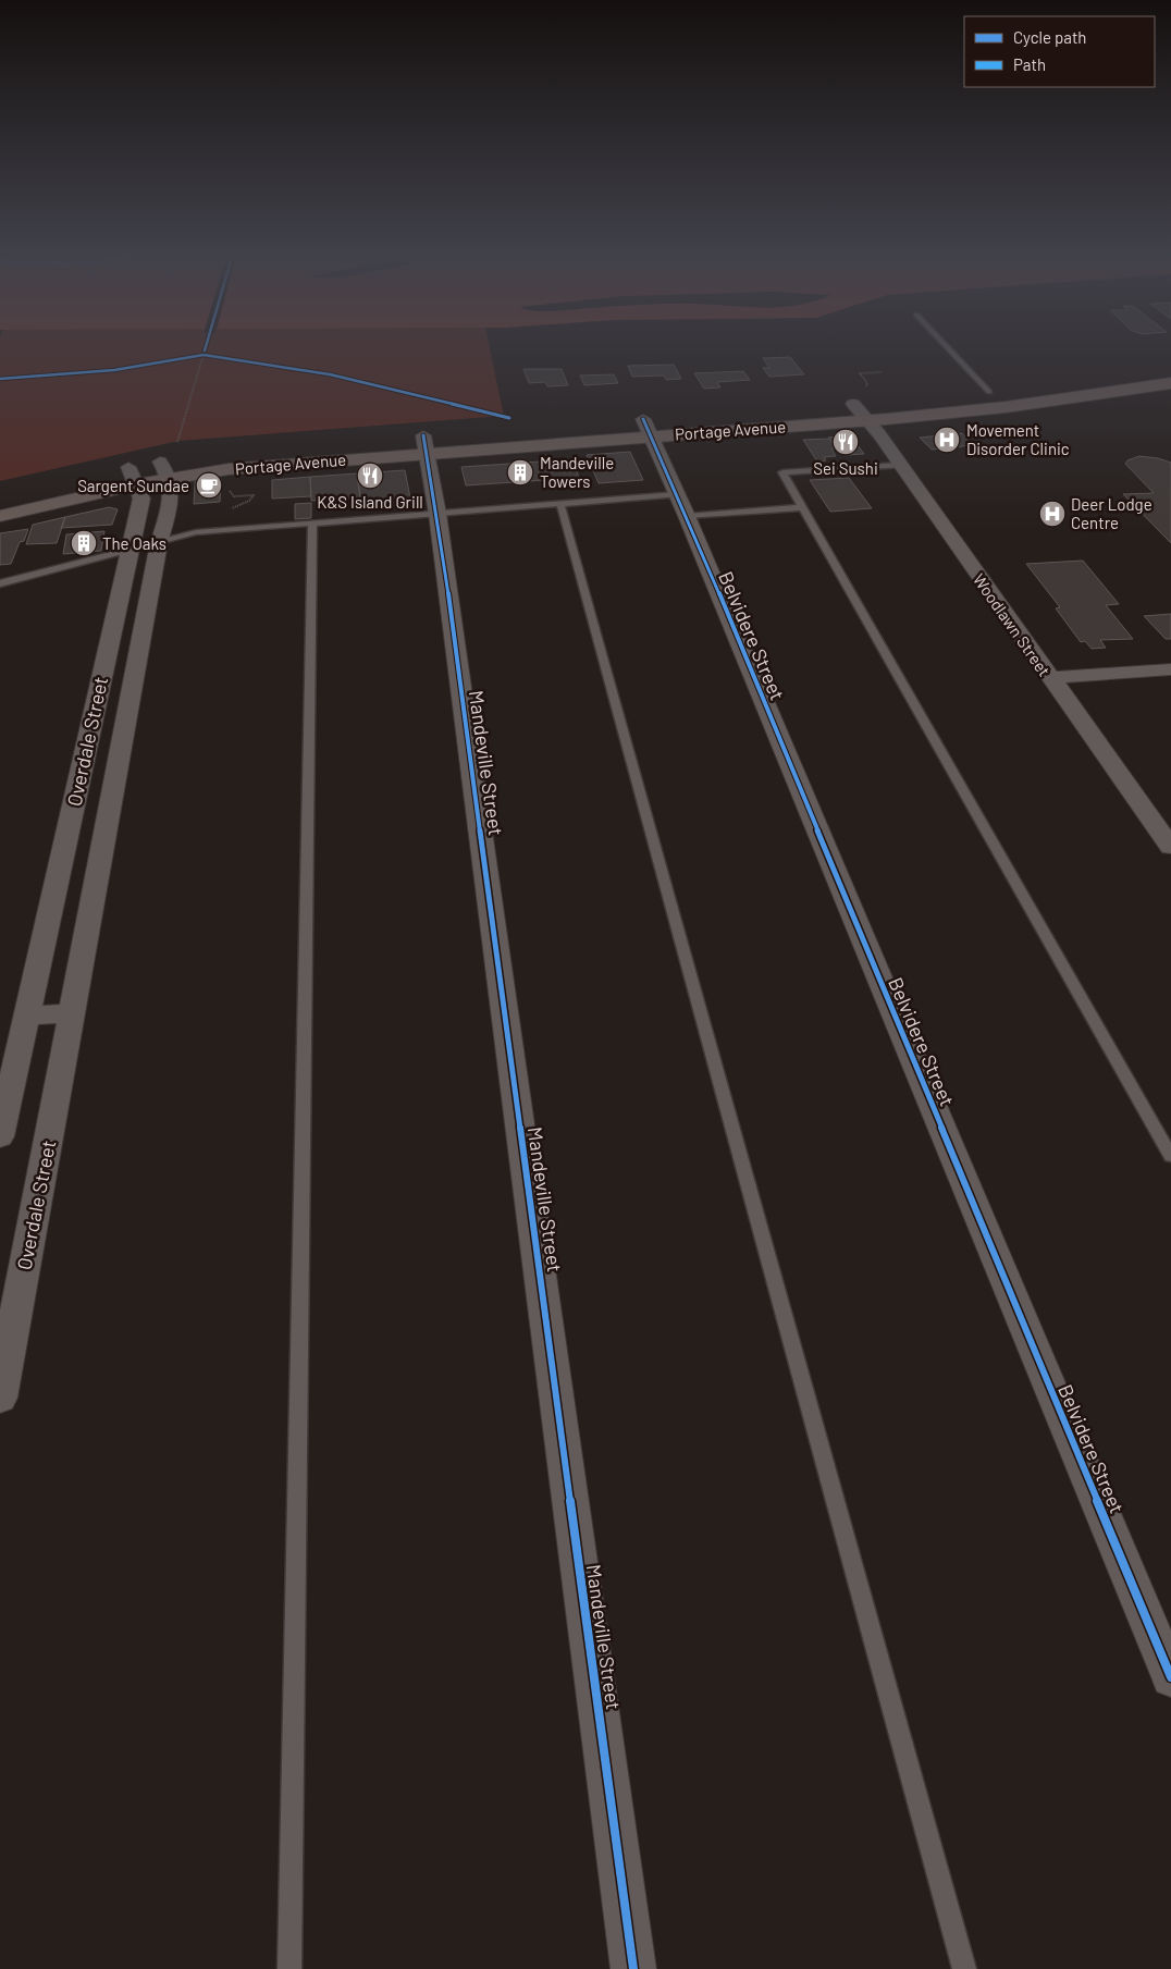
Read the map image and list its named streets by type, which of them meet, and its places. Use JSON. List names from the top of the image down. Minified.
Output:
{"streets":{"highway":["Portage Avenue"],"street":["Woodlawn Street","Belvidere Street","Overdale Street","Mandeville Street"]},"crossings":[["Portage Avenue","Woodlawn Street"],["Portage Avenue","Belvidere Street"],["Portage Avenue","Overdale Street"],["Portage Avenue","Mandeville Street"]],"places":{"hospital":["Movement Disorder Clinic","Deer Lodge Centre"],"restaurant":["Sei Sushi","K&S Island Grill"],"building":["Mandeville Towers","The Oaks"],"cafe":["Sargent Sundae"]},"legend":["Cycle path","Path"]}
